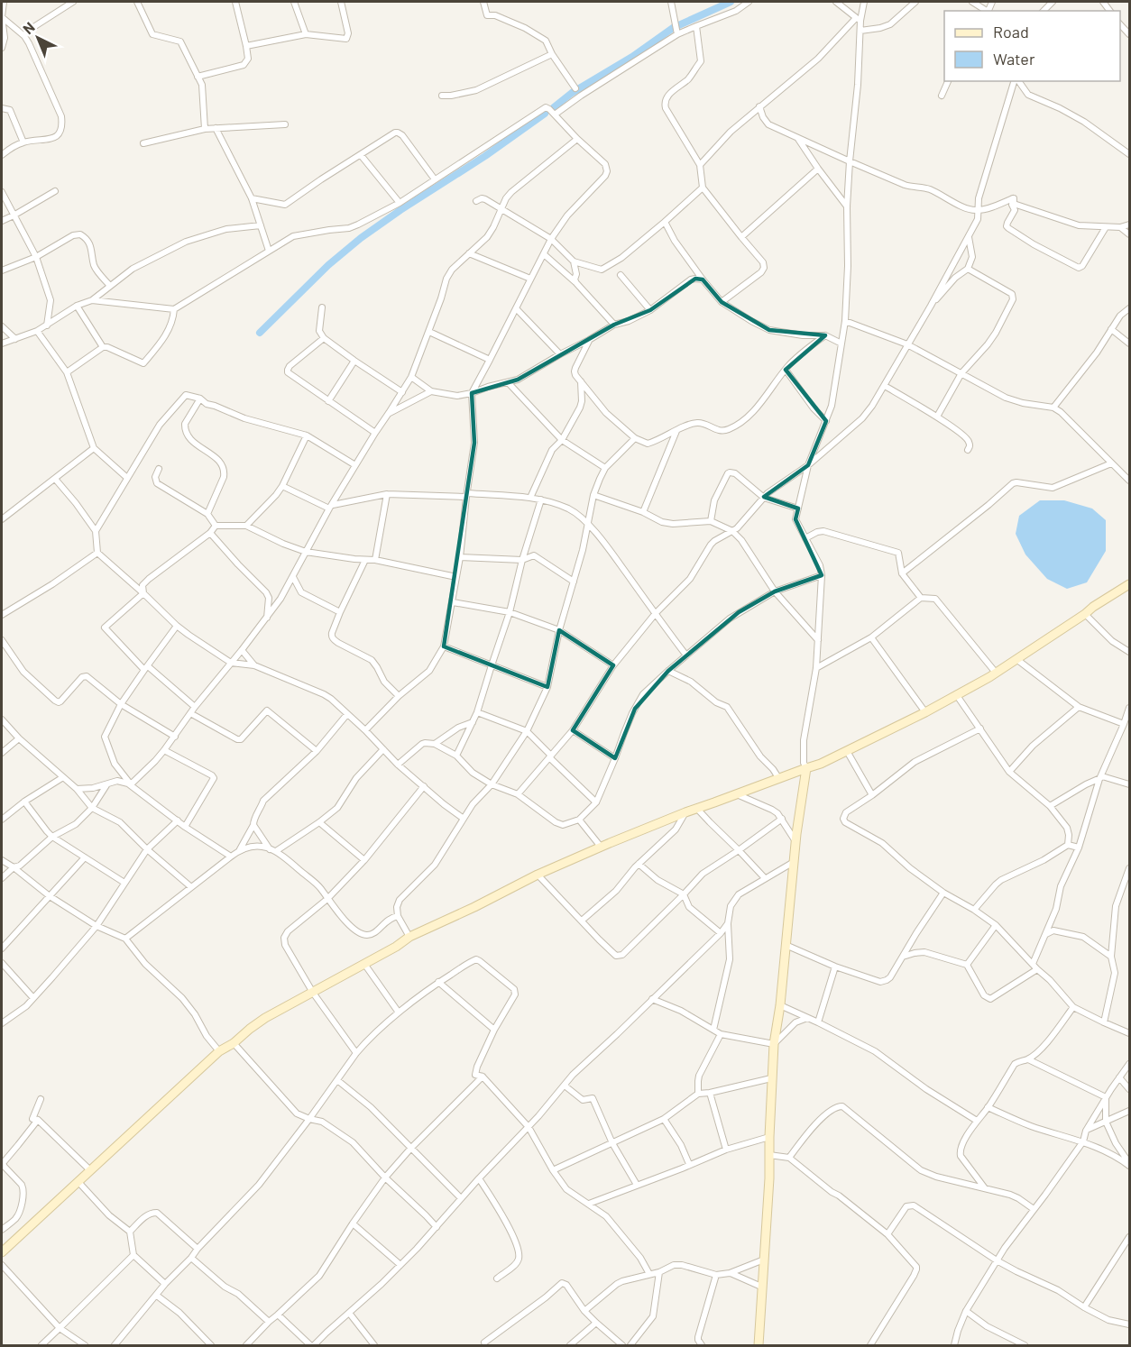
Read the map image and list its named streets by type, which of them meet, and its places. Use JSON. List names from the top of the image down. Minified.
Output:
{"legend":["Road","Water"],"north":"top left"}
